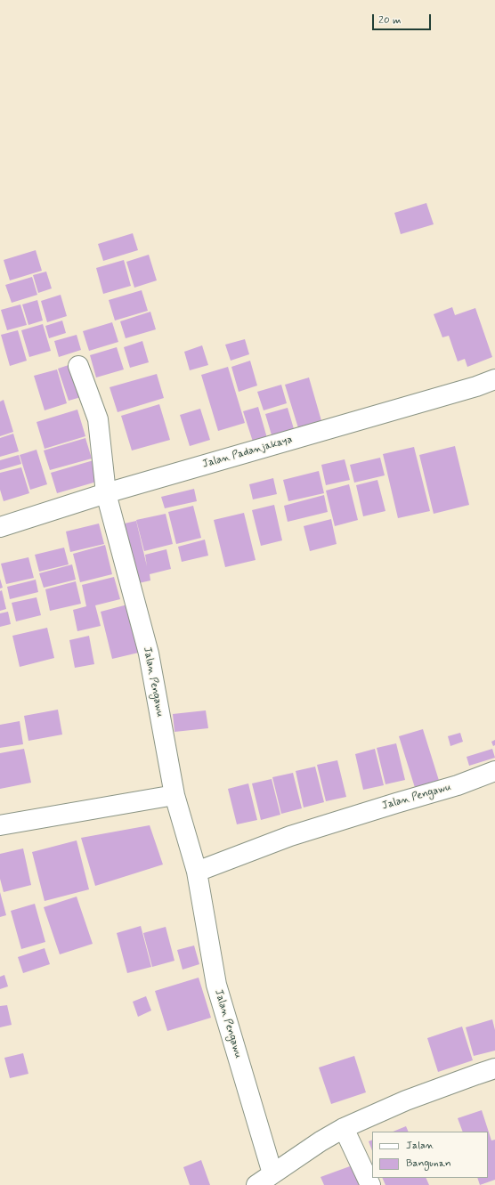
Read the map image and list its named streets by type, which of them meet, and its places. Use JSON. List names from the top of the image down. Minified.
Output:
{"streets":{"street":["Jalan Padanjakaya","Jalan Pengawu"]},"crossings":[["Jalan Padanjakaya","Jalan Pengawu"]],"legend":["Jalan","Bangunan"],"scale_bar":"20 m"}
